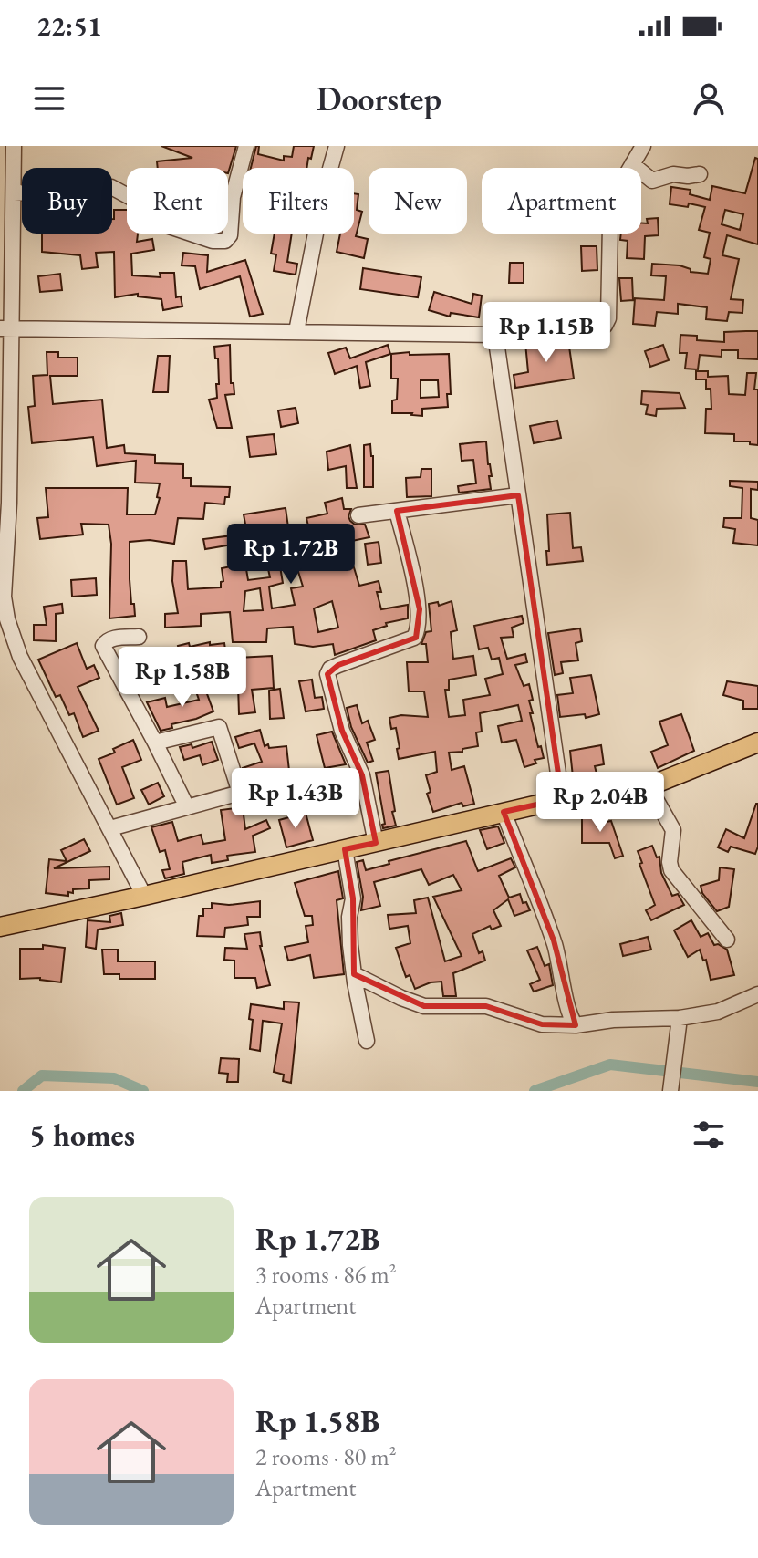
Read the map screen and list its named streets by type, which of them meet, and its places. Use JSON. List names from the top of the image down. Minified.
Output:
{"page":{"status":"22:51","header":"Doorstep","chip":["Buy","Rent","Filters","New","Apartment"],"price":["Rp 1.15B","Rp 1.72B","Rp 1.58B","Rp 1.43B","Rp 2.04B"],"heading":"5 homes","list":[{"name":"Rp 1.72B","note":"3 rooms · 86 m² · Apartment"},{"name":"Rp 1.58B","note":"2 rooms · 80 m² · Apartment"}]}}
